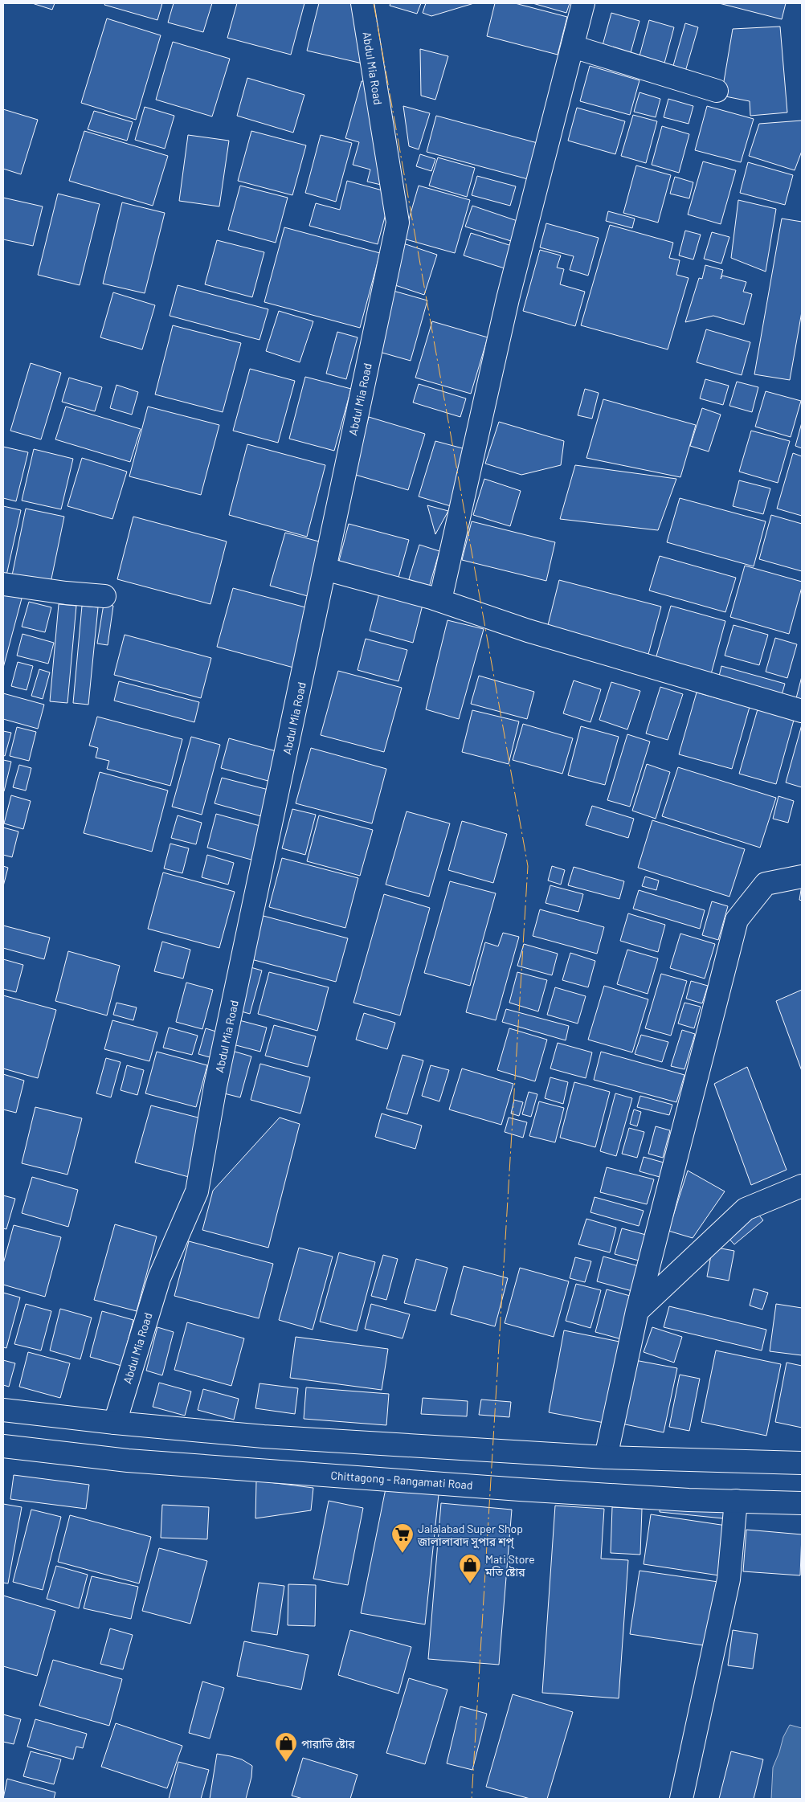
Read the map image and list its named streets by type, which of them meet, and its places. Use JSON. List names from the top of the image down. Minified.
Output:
{"streets":{"main road":["Abdul Mia Road","Chittagong - Rangamati Road"]},"places":{"supermarket":["Jalalabad Super Shop জালালাবাদ সুপার শপ্"],"shop":["Mati Store মতি ষ্টোর","পারাভি ষ্টোর"]}}
